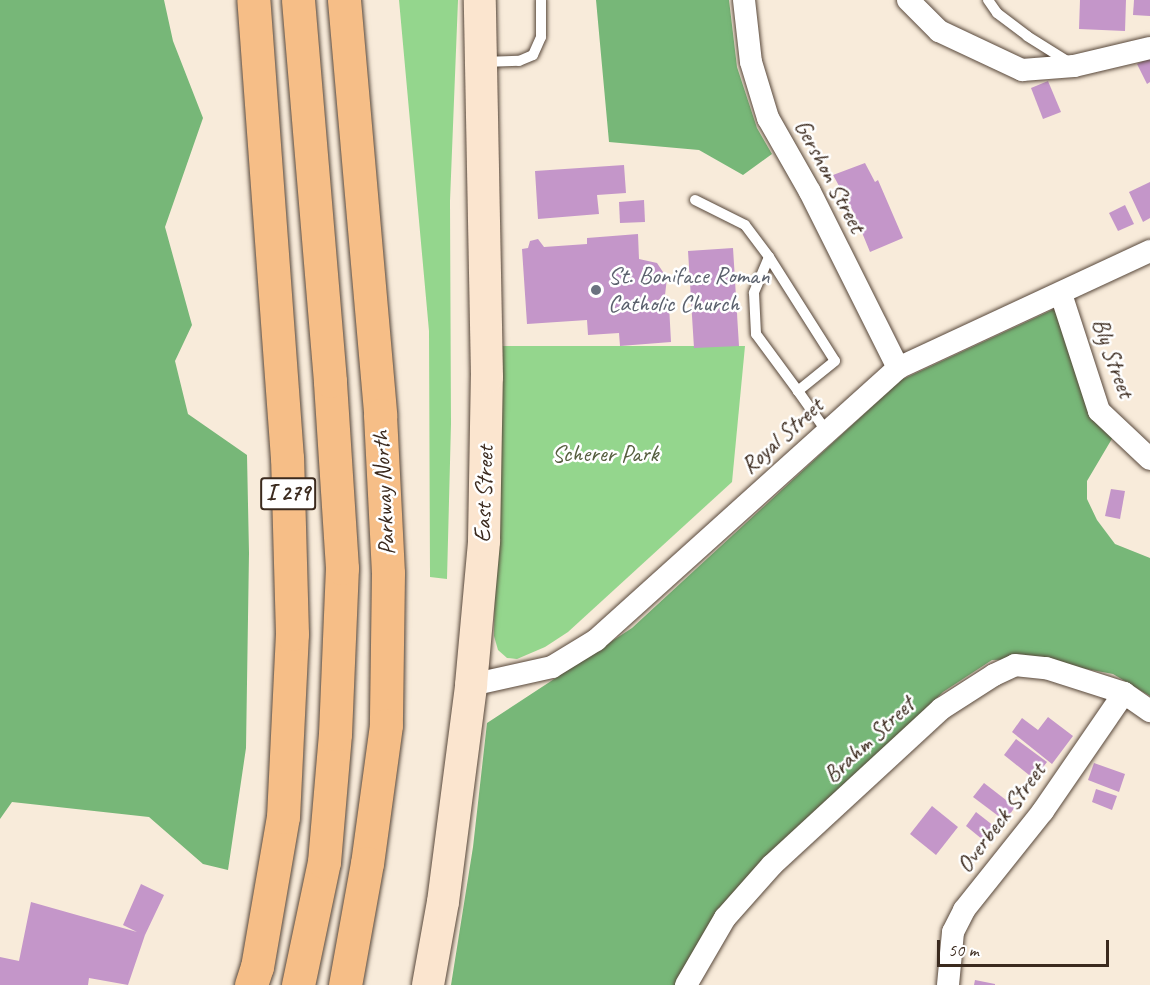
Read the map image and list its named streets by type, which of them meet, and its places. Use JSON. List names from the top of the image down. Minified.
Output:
{"streets":{"highway":["Parkway North","I 279"],"main road":["East Street"],"street":["Gershon Street","Bly Street","Royal Street","Brahm Street","Overbeck Street"]},"crossings":[["Gershon Street","Royal Street"],["Bly Street","Royal Street"],["Royal Street","East Street"],["Brahm Street","Overbeck Street"]],"parks":["Scherer Park"],"places":["St. Boniface Roman Catholic Church"],"scale_bar":"50 m"}
